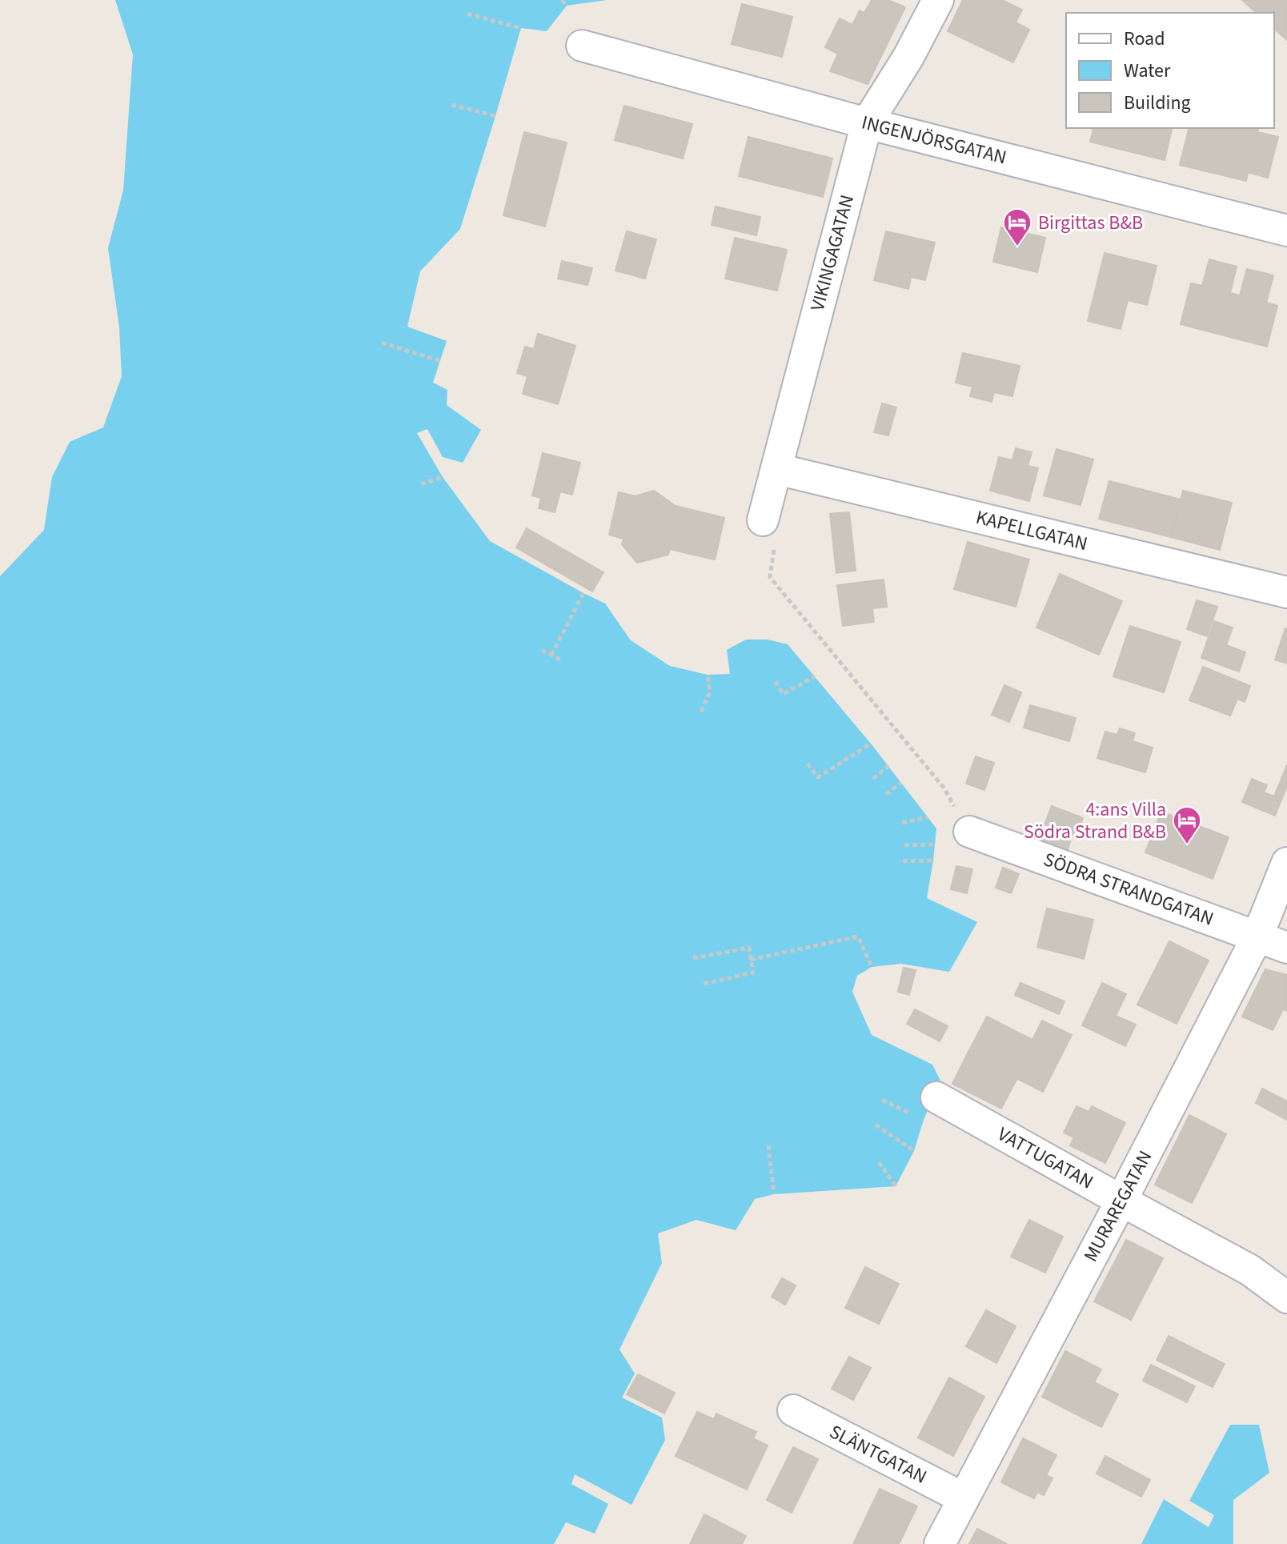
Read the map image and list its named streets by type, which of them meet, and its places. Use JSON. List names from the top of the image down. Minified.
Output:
{"streets":{"street":["INGENJÖRSGATAN","VIKINGAGATAN","KAPELLGATAN","SÖDRA STRANDGATAN","VATTUGATAN","MURAREGATAN","SLÄNTGATAN"]},"crossings":[["INGENJÖRSGATAN","VIKINGAGATAN"],["VIKINGAGATAN","KAPELLGATAN"],["SÖDRA STRANDGATAN","MURAREGATAN"],["VATTUGATAN","MURAREGATAN"],["MURAREGATAN","SLÄNTGATAN"]],"places":{"hotel":["Birgittas B&B","4:ans Villa Södra Strand B&B"]},"legend":["Road","Water","Building"]}
